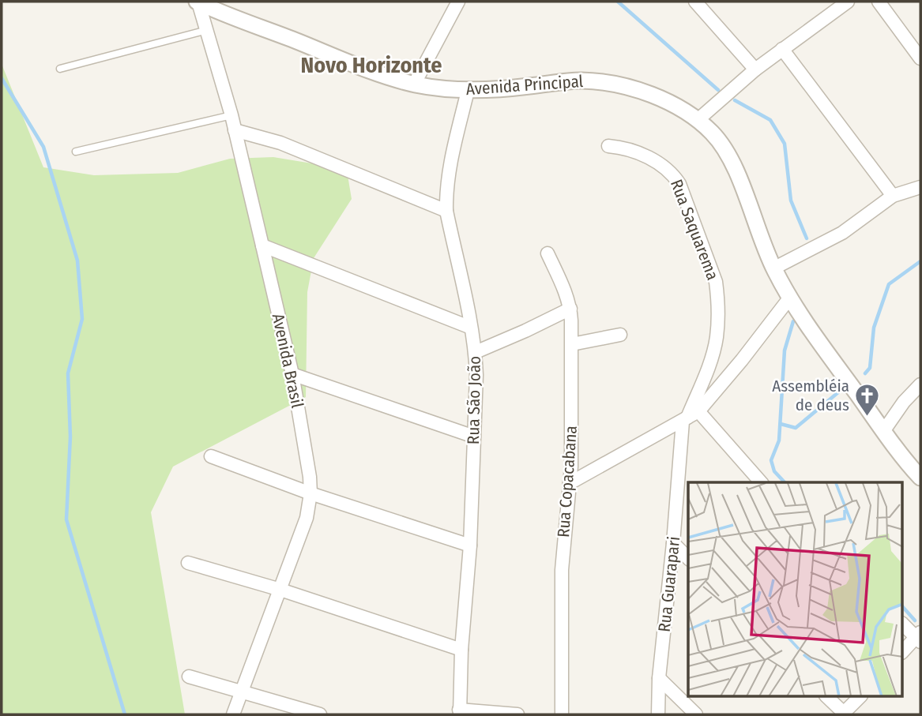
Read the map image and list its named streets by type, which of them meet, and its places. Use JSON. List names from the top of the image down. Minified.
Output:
{"streets":{"street":["Avenida Principal","Rua Saquarema","Avenida Brasil","Rua São João","Rua Copacabana","Rua Guarapari"]},"crossings":[["Avenida Principal","Avenida Brasil"],["Avenida Principal","Rua São João"],["Rua Saquarema","Rua Guarapari"]],"districts":["Novo Horizonte"],"places":{"church":["Assembléia de deus"]}}
